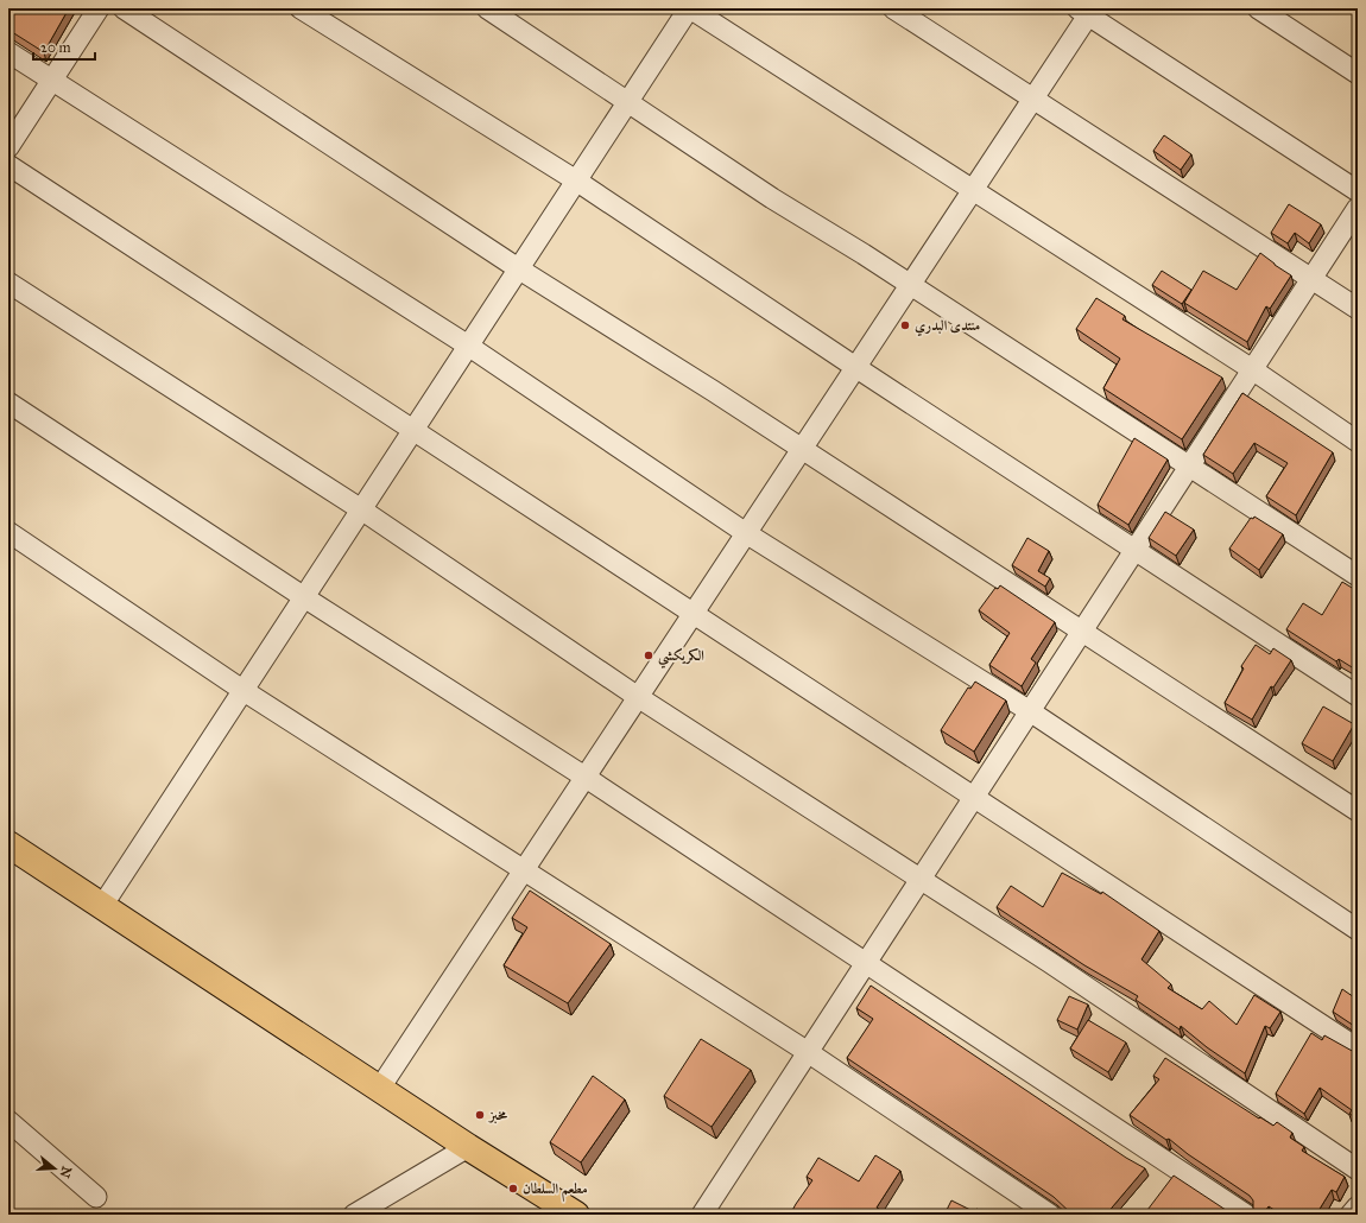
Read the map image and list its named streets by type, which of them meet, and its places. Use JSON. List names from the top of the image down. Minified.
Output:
{"places":["منتدى البدري","الكريكشي","مخبز","مطعم السلطان"],"scale_bar":"20 m","north":"right"}
